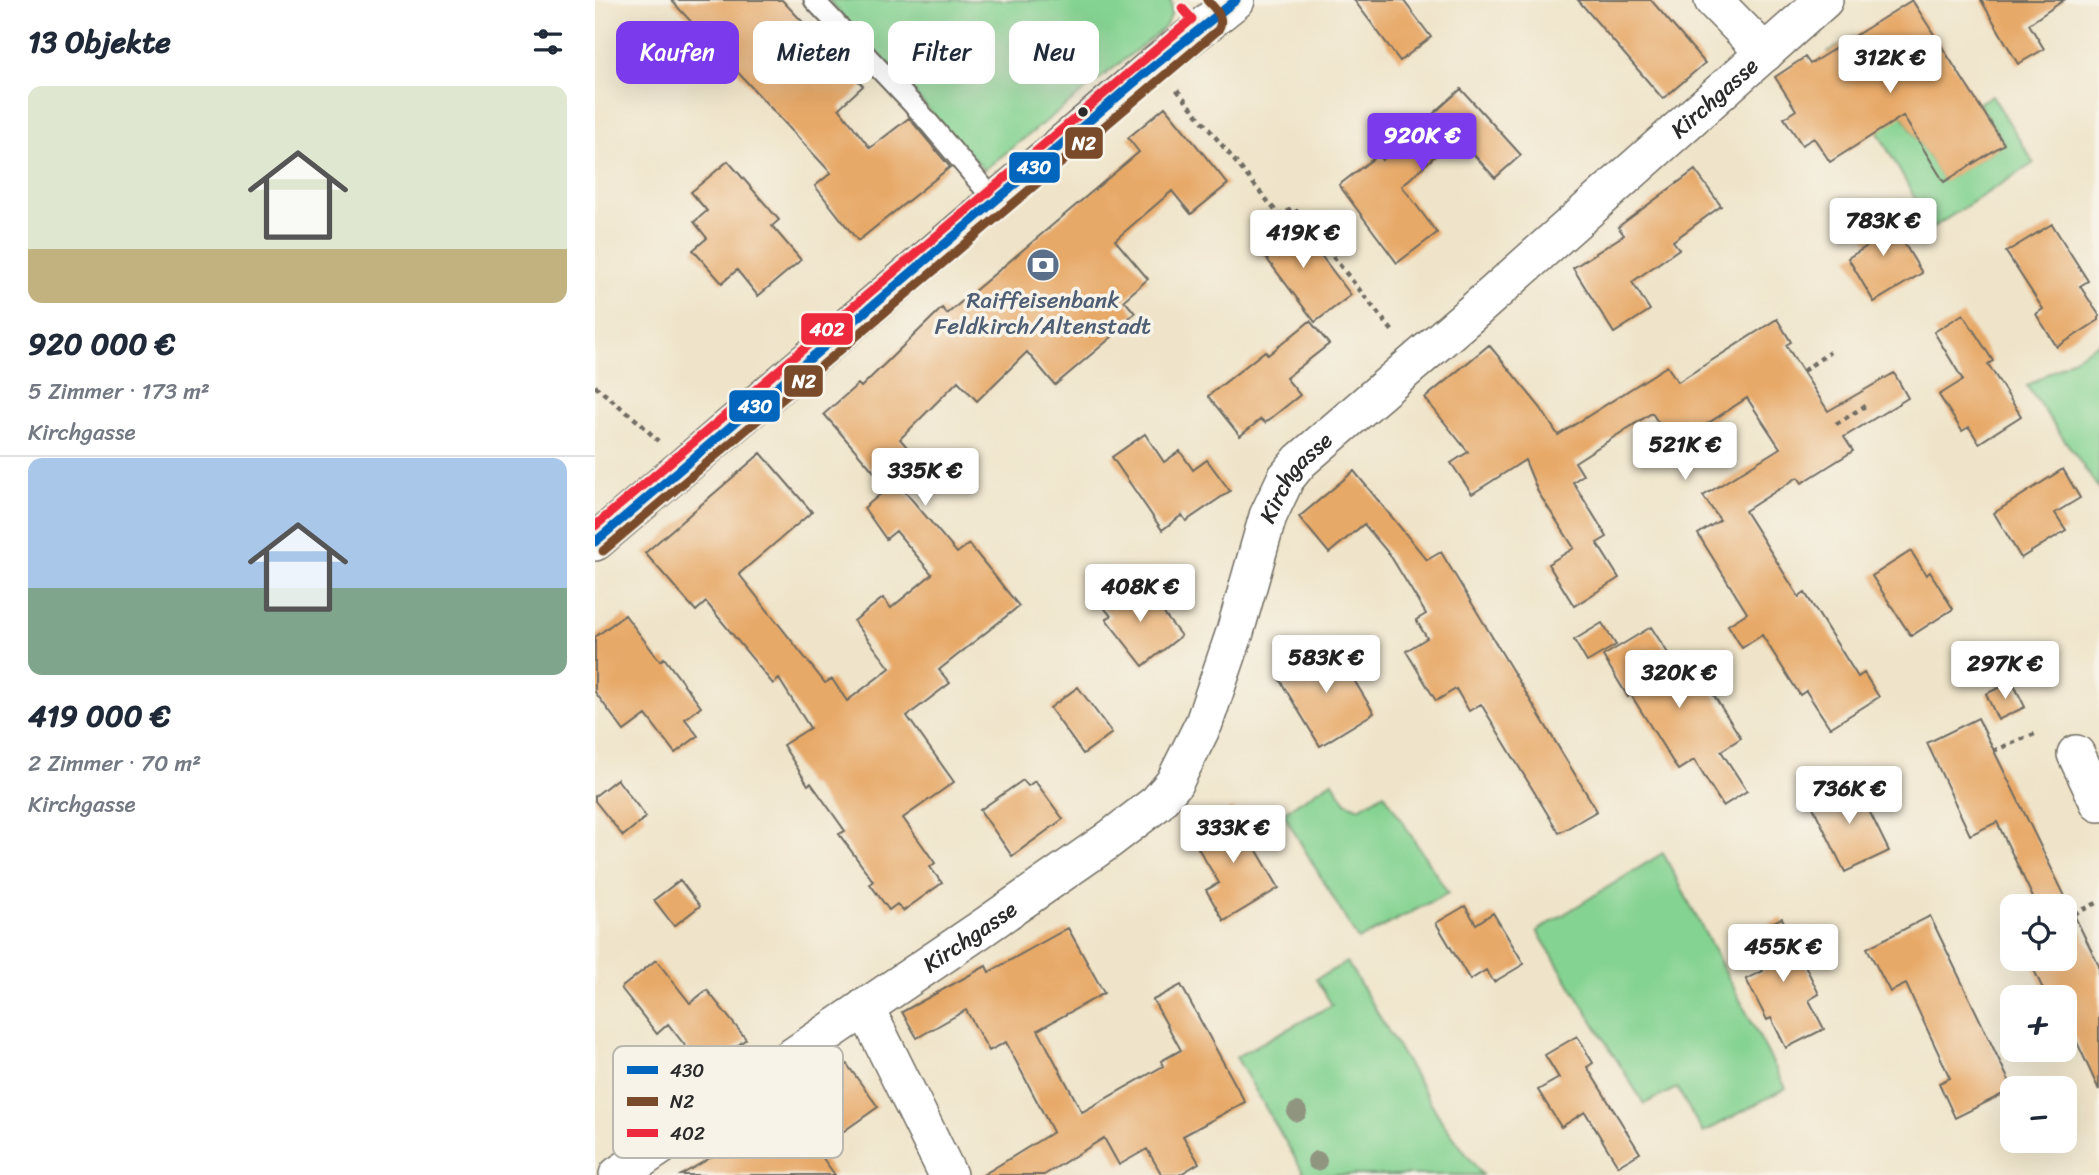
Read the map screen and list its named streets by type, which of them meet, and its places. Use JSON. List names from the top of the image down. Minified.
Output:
{"streets":{"street":["Kirchgasse"]},"places":{"bank":["Raiffeisenbank Feldkirch/Altenstadt"]},"lines":["transit line 430","transit line N2","transit line 402"],"legend":["430","N2","402"],"page":{"heading":"13 Objekte","chip":["Kaufen","Mieten","Filter","Neu"],"price":["312K €","920K €","783K €","419K €","521K €","335K €","408K €","583K €","297K €","320K €","736K €","333K €","455K €"],"list":[{"name":"920 000 €","note":"5 Zimmer · 173 m² · Kirchgasse"},{"name":"419 000 €","note":"2 Zimmer · 70 m² · Kirchgasse"}],"map_buttons":["+","−"]}}
